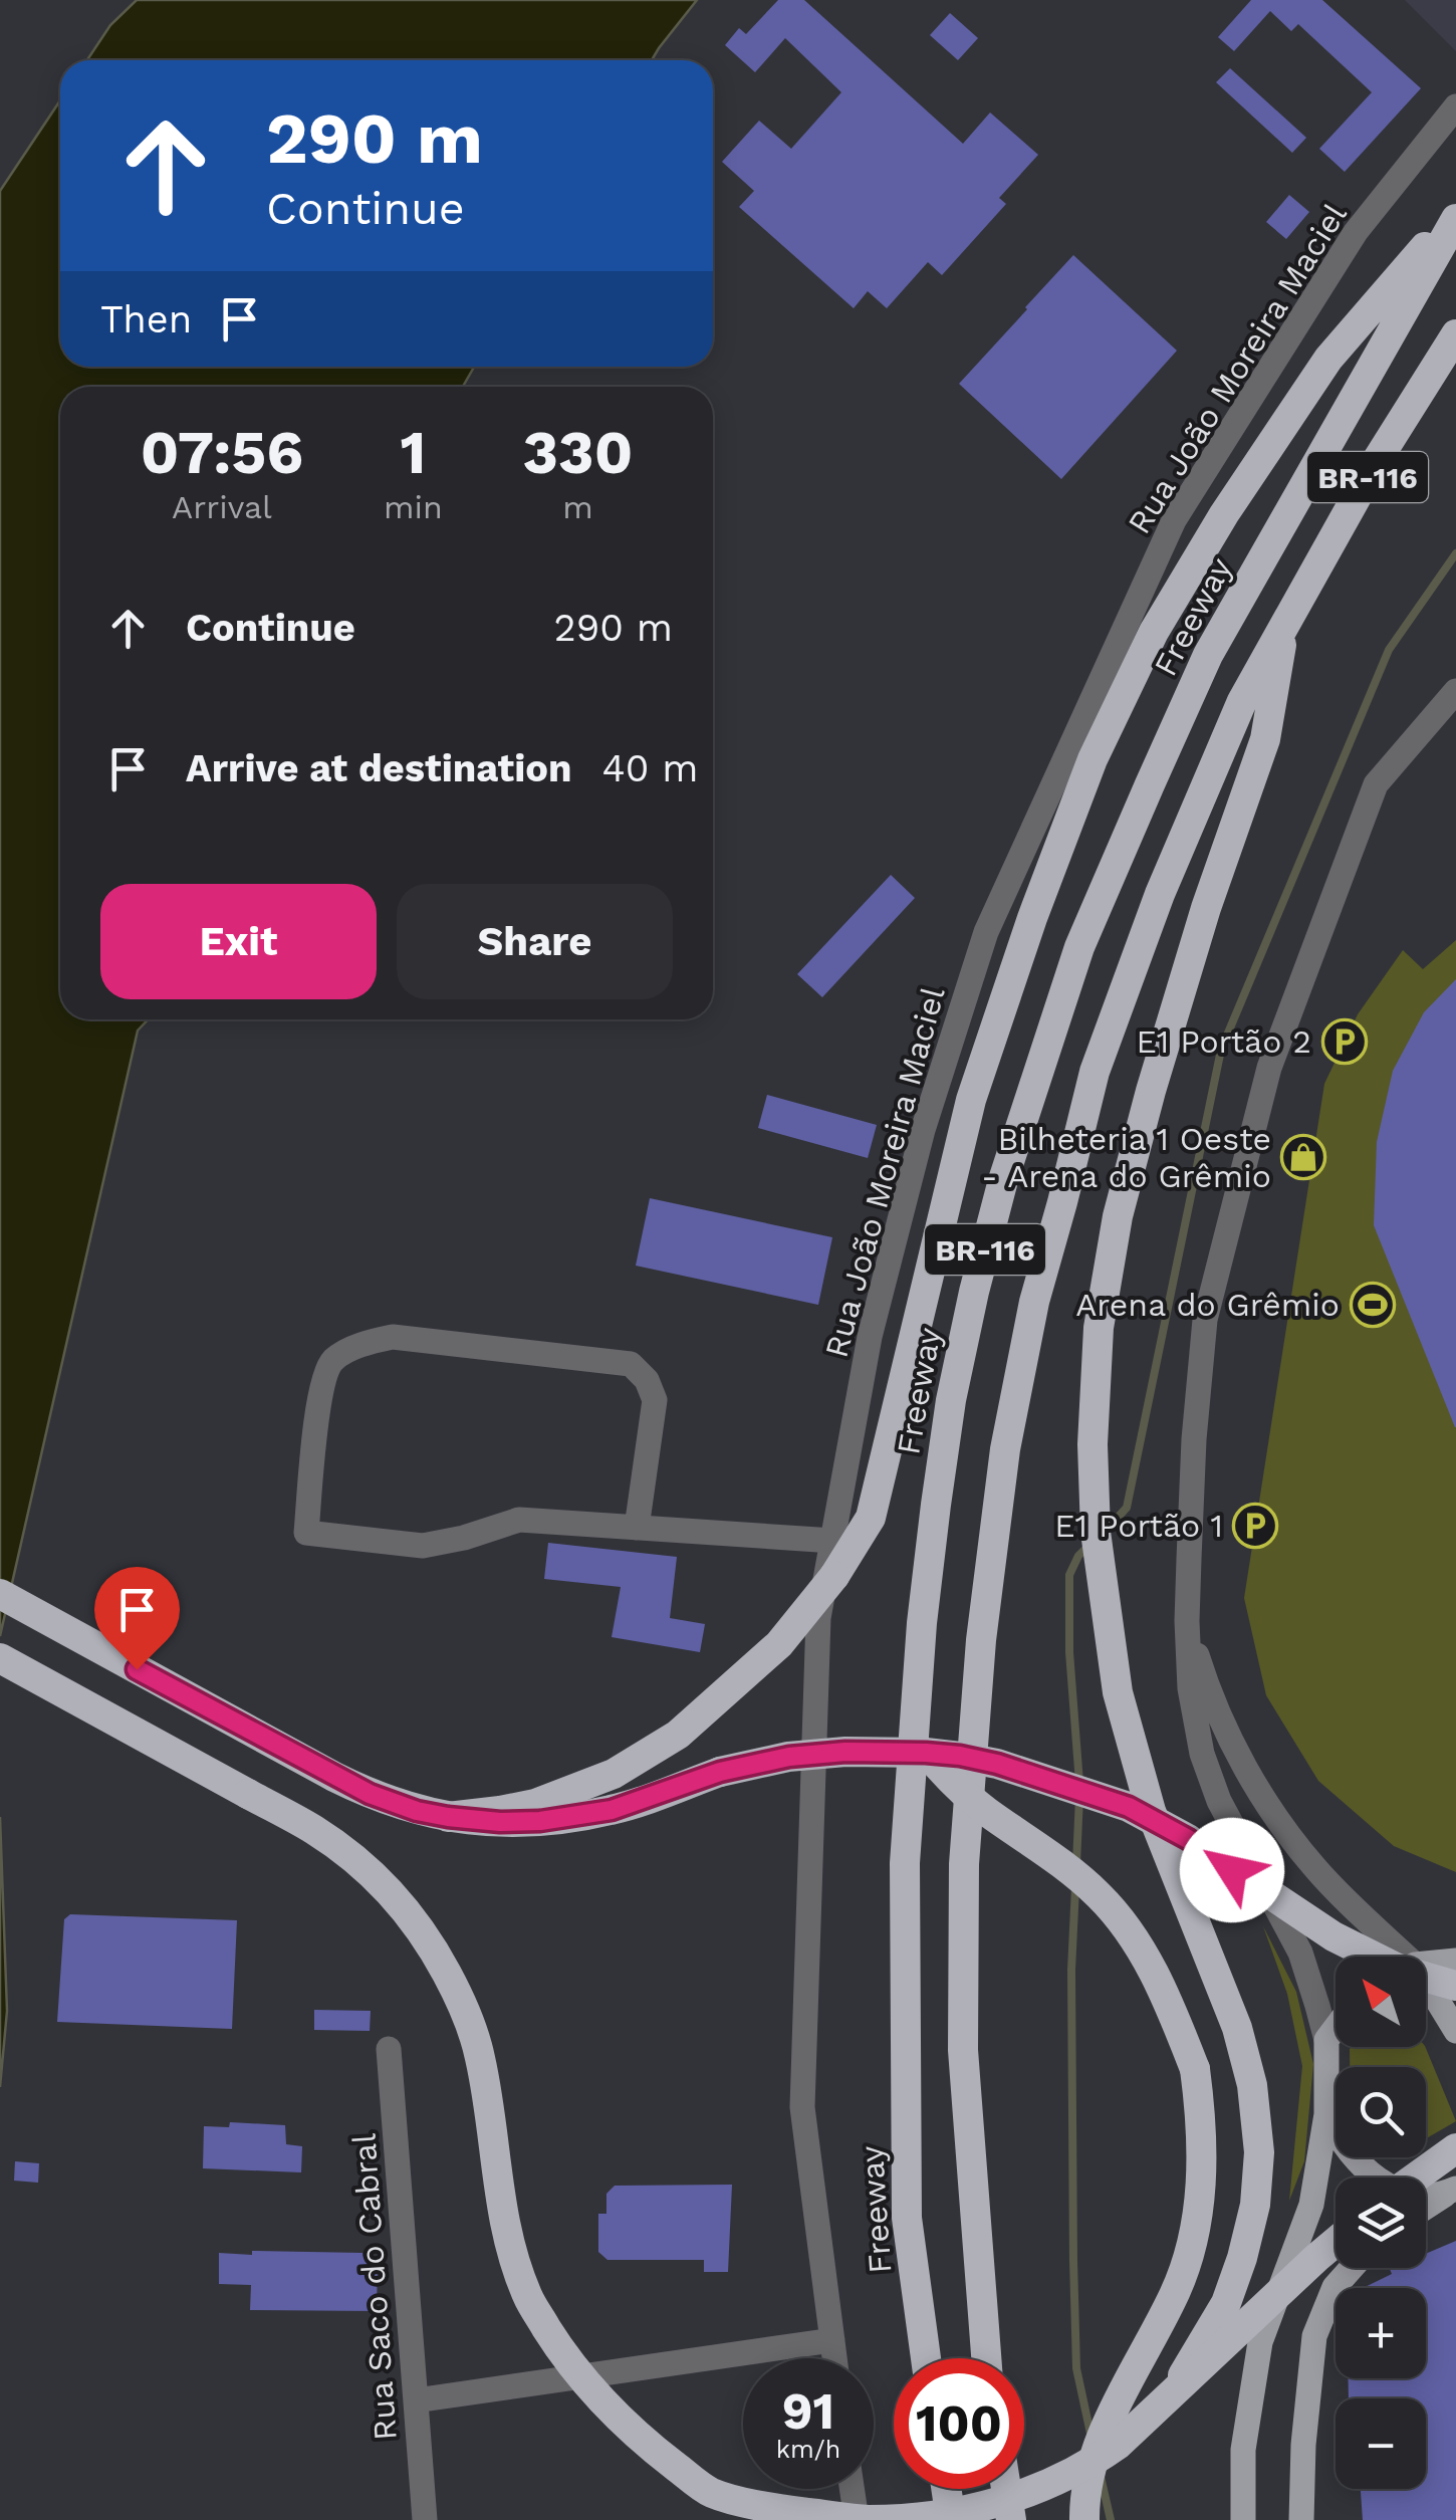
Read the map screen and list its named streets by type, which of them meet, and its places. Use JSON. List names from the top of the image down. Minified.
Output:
{"streets":{"highway":["BR-116","Freeway"],"street":["Rua João Moreira Maciel","Rua Saco do Cabral"]},"places":{"parking":["E1 Portão 2","E1 Portão 1"],"shop":["Bilheteria 1 Oeste - Arena do Grêmio"],"sports":["Arena do Grêmio"]},"north":"top left","page":{"turn":["290 m","Continue"],"then":"Then","eta":["07:56","Arrival","1","min","330","m"],"list":[{"name":"Continue","value":"290 m"},{"name":"Arrive at destination","value":"40 m"}],"buttons":["Exit","Share"],"map_buttons":["+","−"],"speed":"91 km/h","limit":"100"}}
